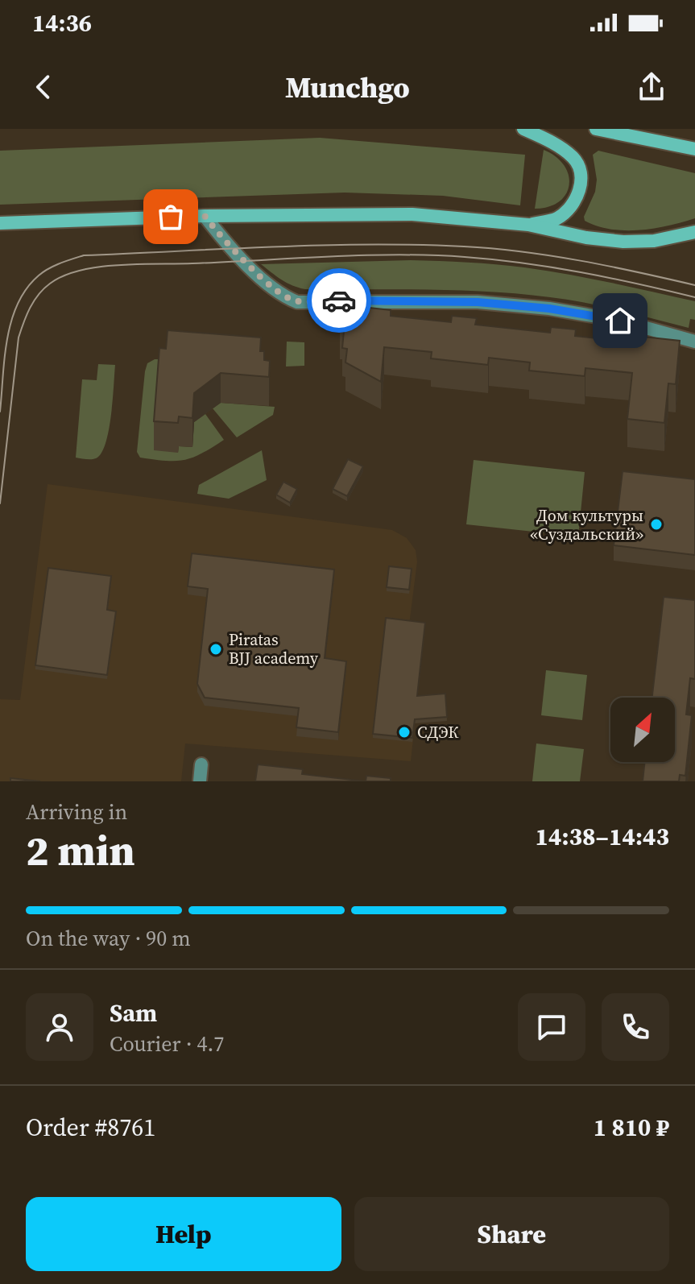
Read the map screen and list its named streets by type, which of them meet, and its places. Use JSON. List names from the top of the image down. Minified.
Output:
{"places":["Дом культуры «Суздальский»","Piratas BJJ academy","СДЭК"],"north":"top right","page":{"status":"14:36","header":"Munchgo","heading":["2 min","Arriving in","14:38–14:43"],"panel":["Sam","Courier · 4.7","Order #8761","1 810 ₽"],"bar":"On the way · 90 m","buttons":["Help","Share"]}}
